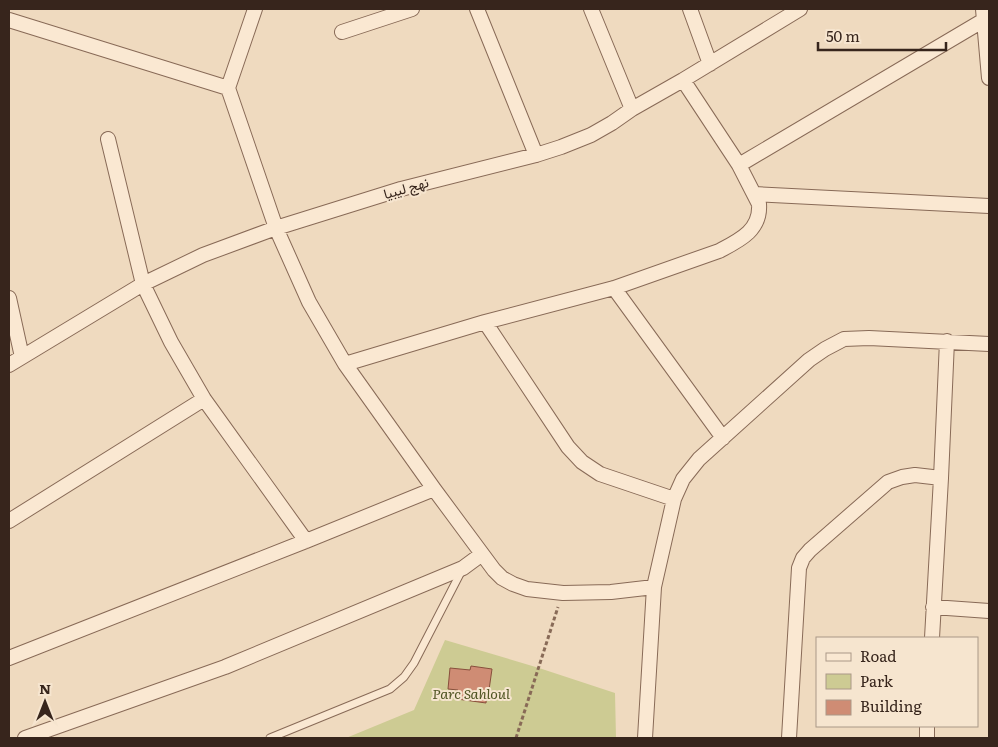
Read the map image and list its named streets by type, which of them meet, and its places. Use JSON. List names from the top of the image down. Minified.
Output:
{"streets":{"street":["نهج ليبيا"]},"parks":["Parc Sahloul"],"legend":["Road","Park","Building"],"scale_bar":"50 m","north":"top"}
